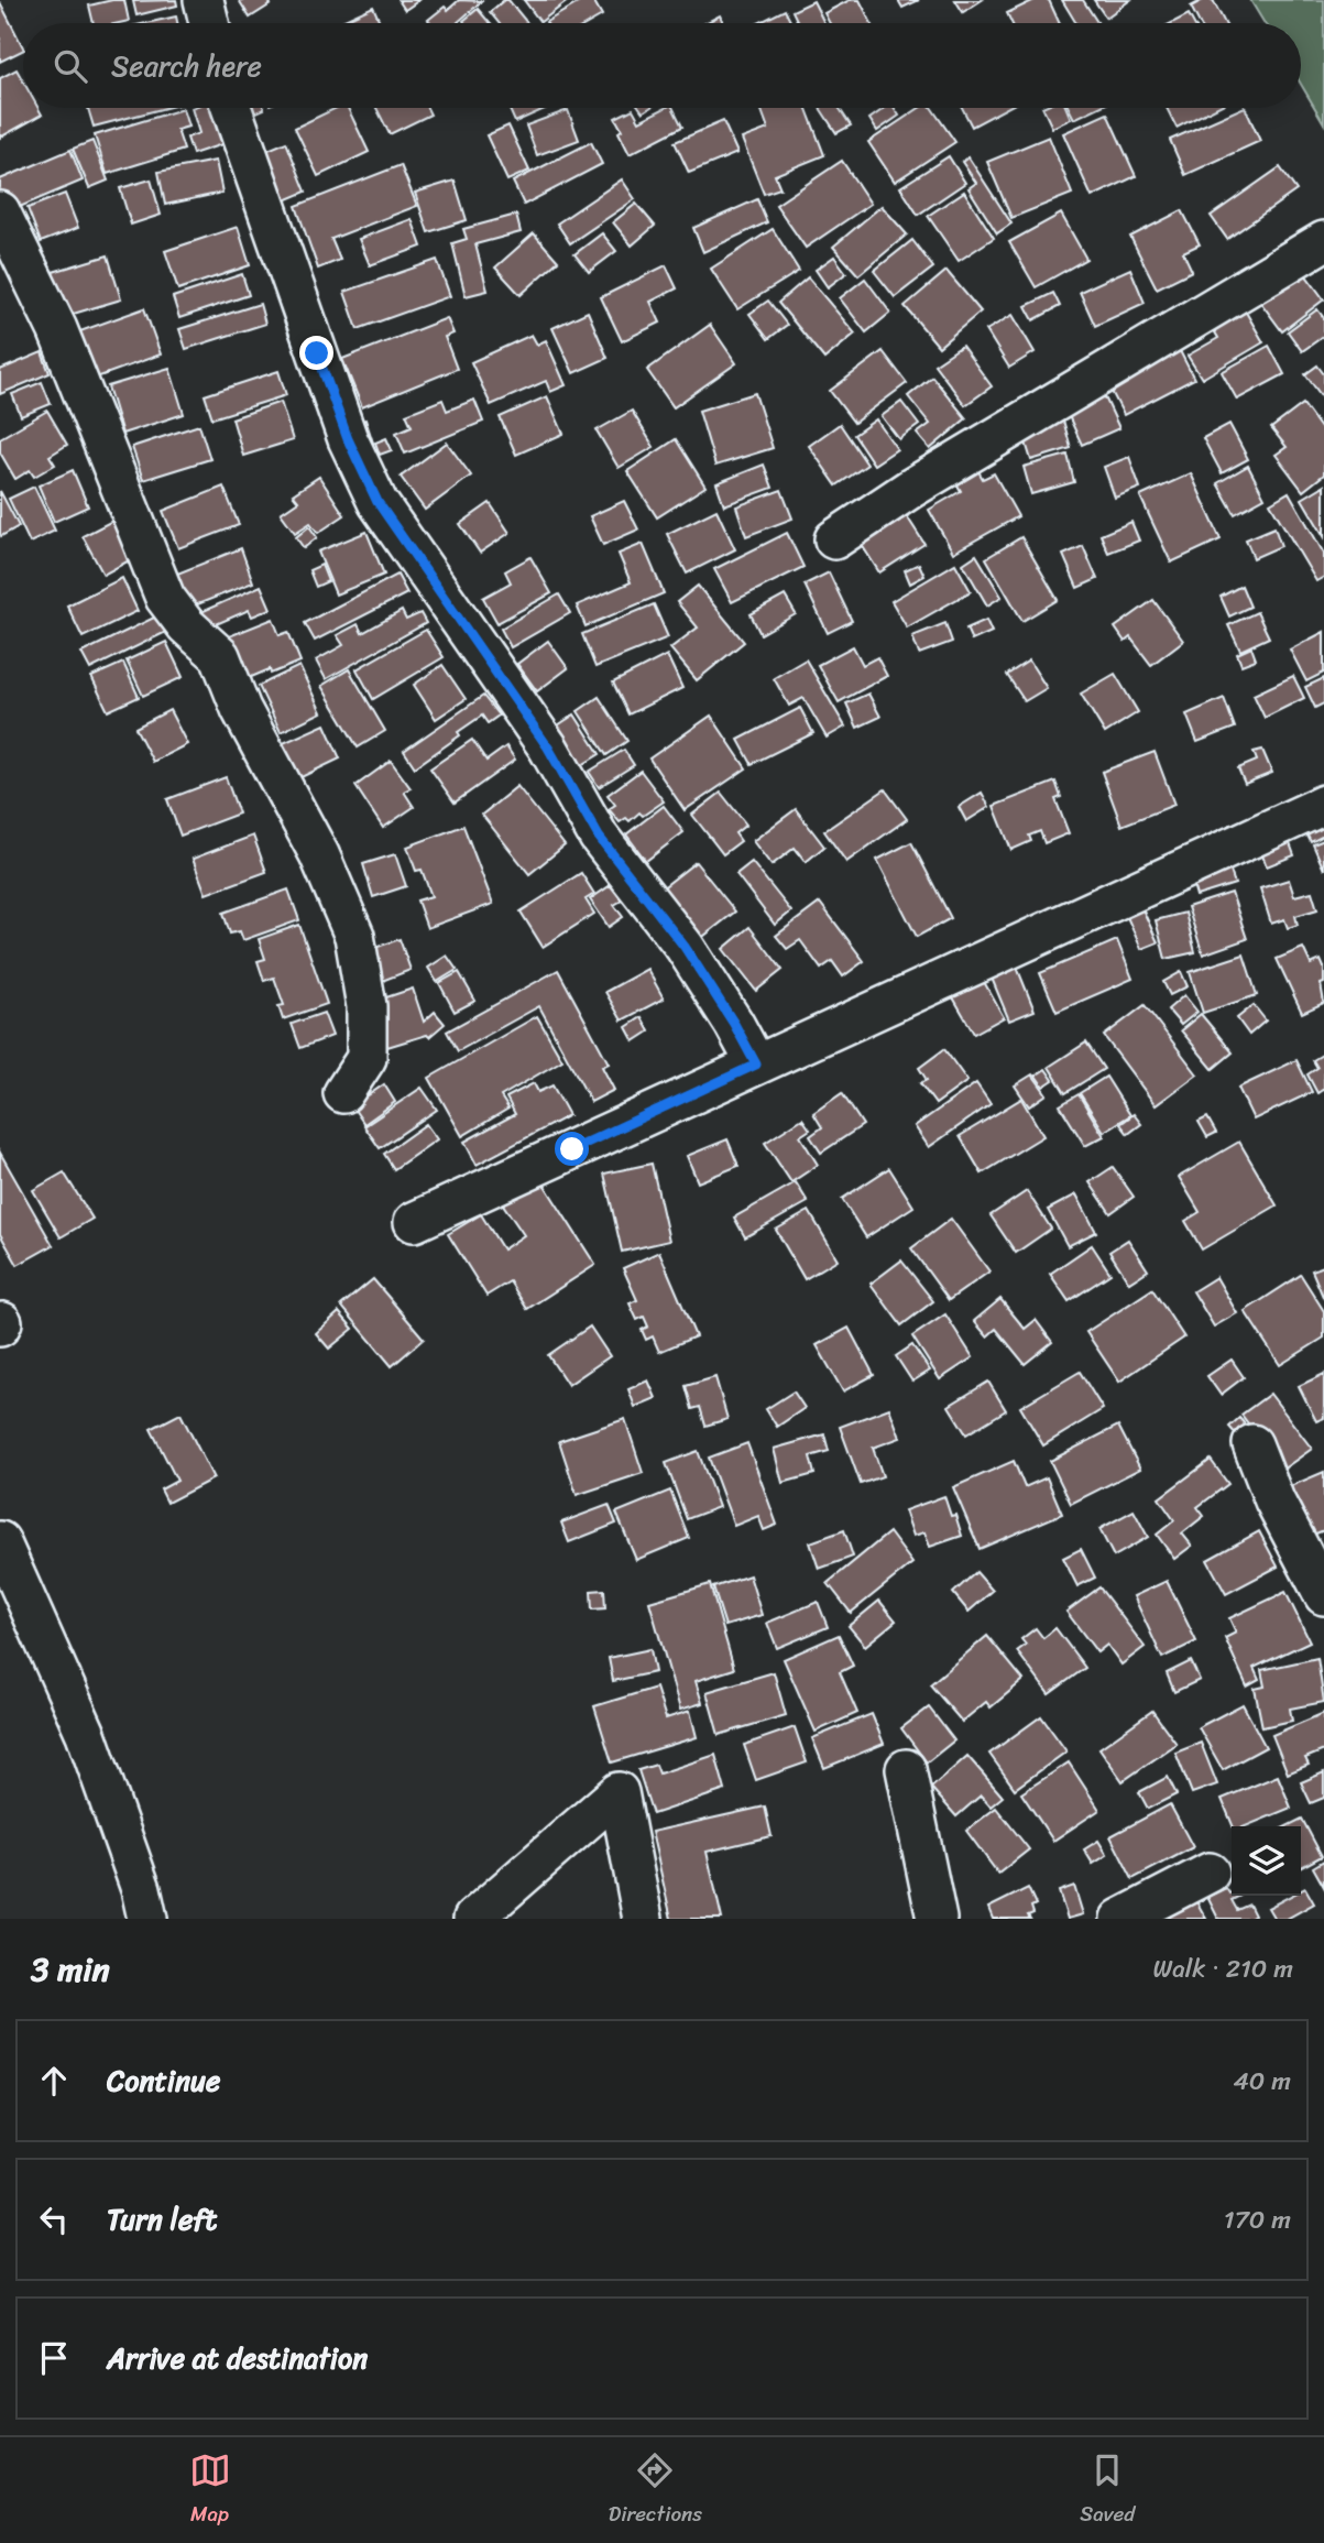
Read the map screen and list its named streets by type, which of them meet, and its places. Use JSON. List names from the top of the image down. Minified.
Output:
{"page":{"search":"Search here","heading":["3 min","Walk · 210 m"],"list":[["Continue","40 m"],["Turn left","170 m"],"Arrive at destination"],"nav":["Map","Directions","Saved"]}}
